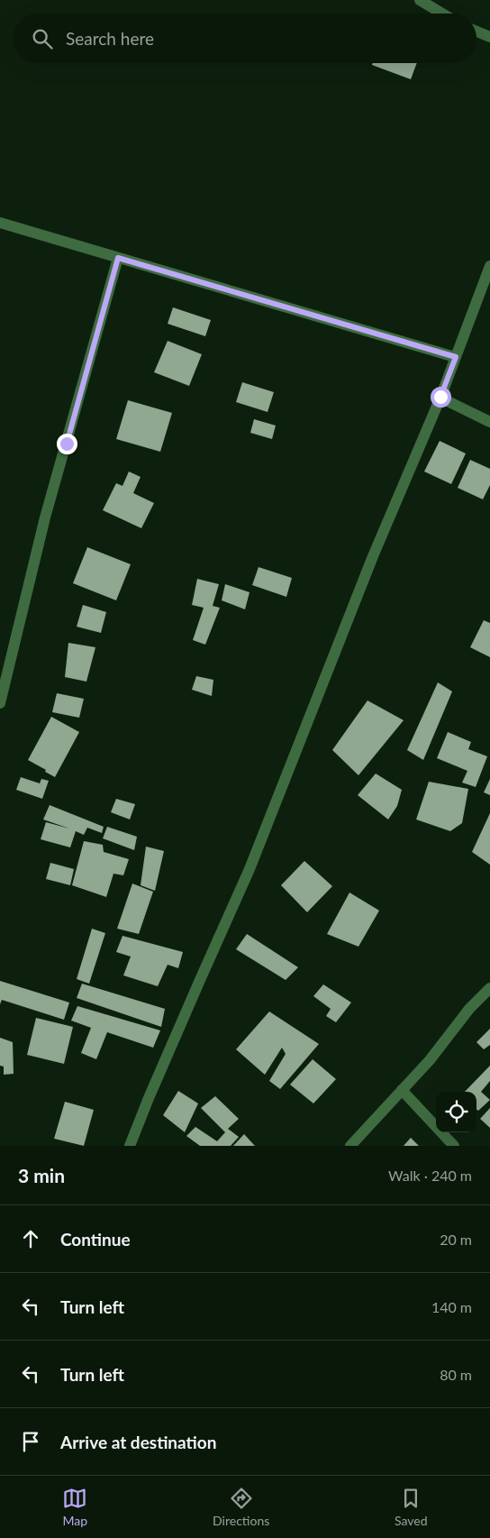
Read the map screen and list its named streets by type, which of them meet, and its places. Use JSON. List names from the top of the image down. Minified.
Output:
{"page":{"search":"Search here","heading":["3 min","Walk · 240 m"],"list":[["Continue","20 m"],["Turn left","140 m"],["Turn left","80 m"],"Arrive at destination"],"nav":["Map","Directions","Saved"]}}
